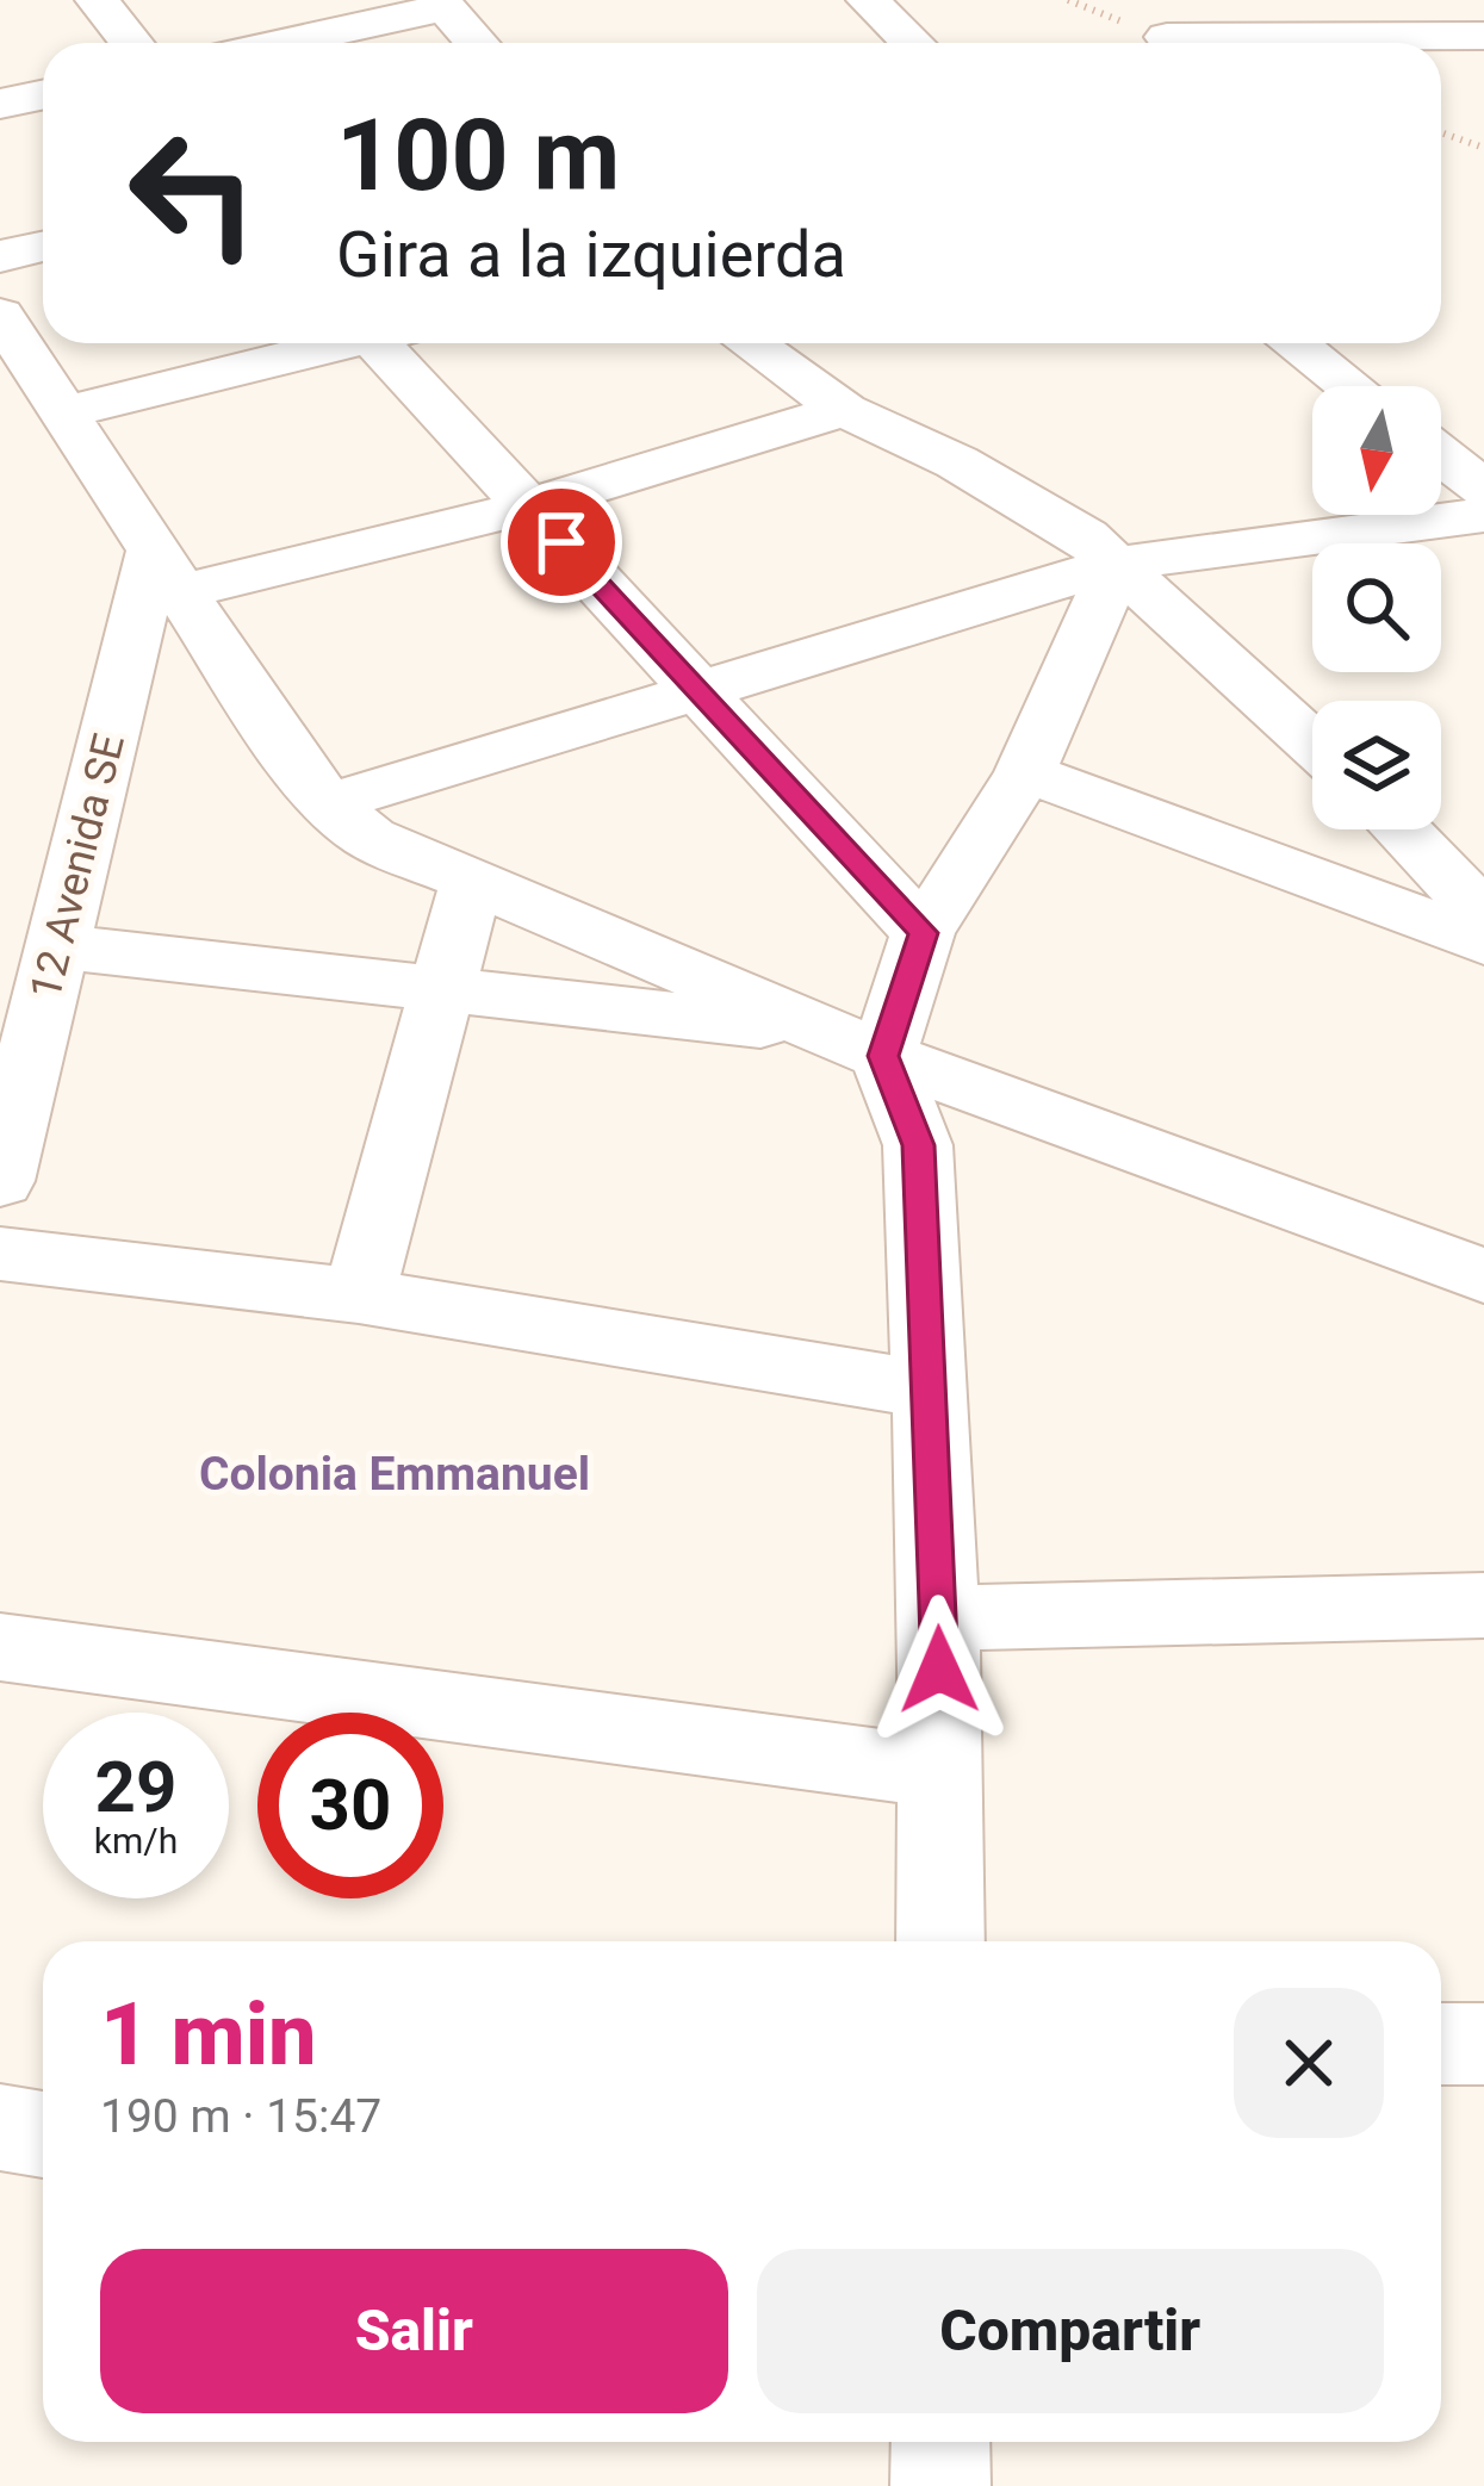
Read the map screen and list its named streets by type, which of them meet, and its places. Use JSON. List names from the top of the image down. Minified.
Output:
{"streets":{"street":["12 Avenida SE"]},"districts":["Colonia Emmanuel"],"north":"bottom","page":{"turn":["100 m","Gira a la izquierda"],"speed":"29 km/h","limit":"30","heading":["1 min","190 m · 15:47"],"buttons":["Salir","Compartir"]}}
